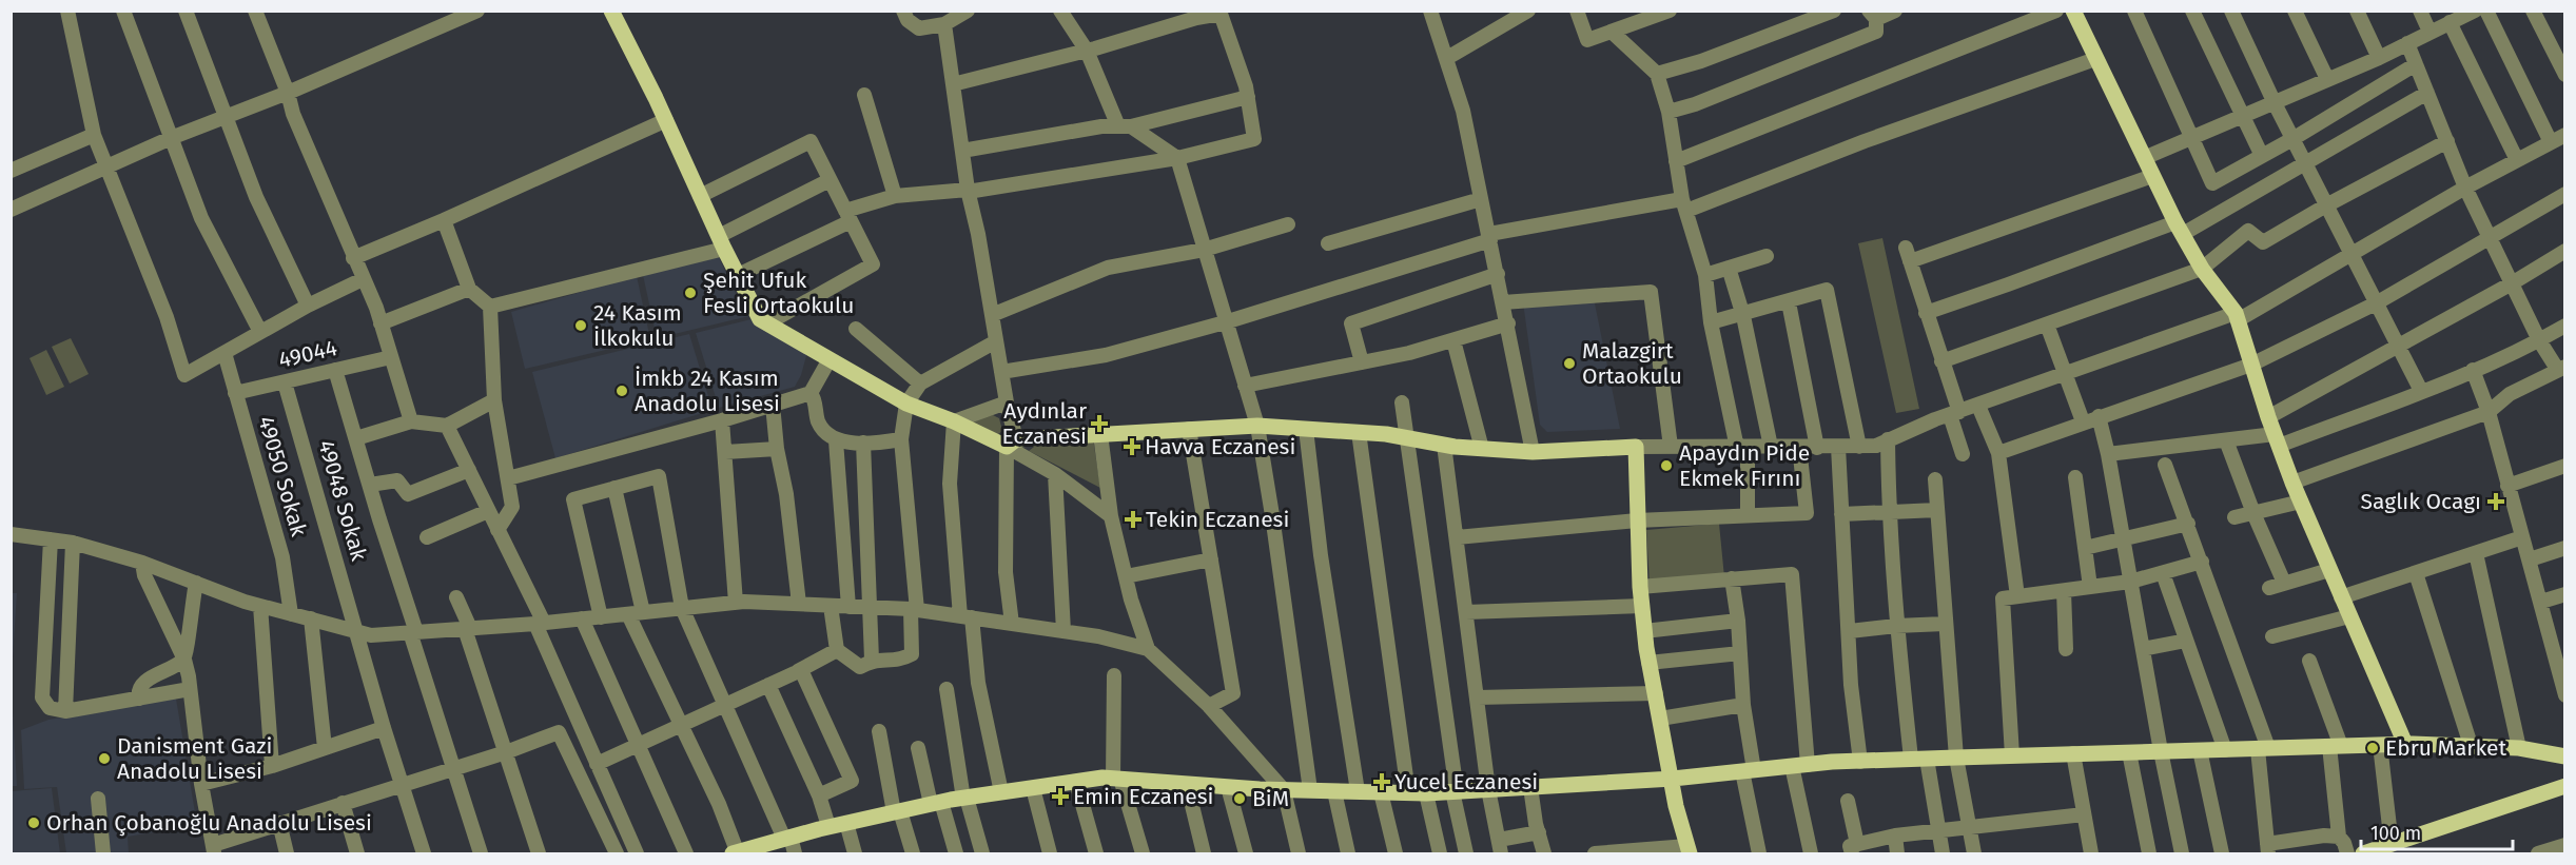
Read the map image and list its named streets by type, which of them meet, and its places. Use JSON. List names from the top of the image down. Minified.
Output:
{"streets":{"street":["49044","49050 Sokak","49048 Sokak"]},"crossings":[["49044","49050 Sokak"],["49044","49048 Sokak"]],"places":{"other":["Şehit Ufuk Fesli Ortaokulu","24 Kasım İlkokulu","Malazgirt Ortaokulu","İmkb 24 Kasım Anadolu Lisesi","Apaydın Pide Ekmek Fırını","Ebru Market","Danisment Gazi Anadolu Lisesi","BiM","Orhan Çobanoğlu Anadolu Lisesi"],"health":["Aydınlar Eczanesi","Havva Eczanesi","Saglık Ocagı","Tekin Eczanesi","Yucel Eczanesi","Emin Eczanesi"]},"scale_bar":"100 m"}
